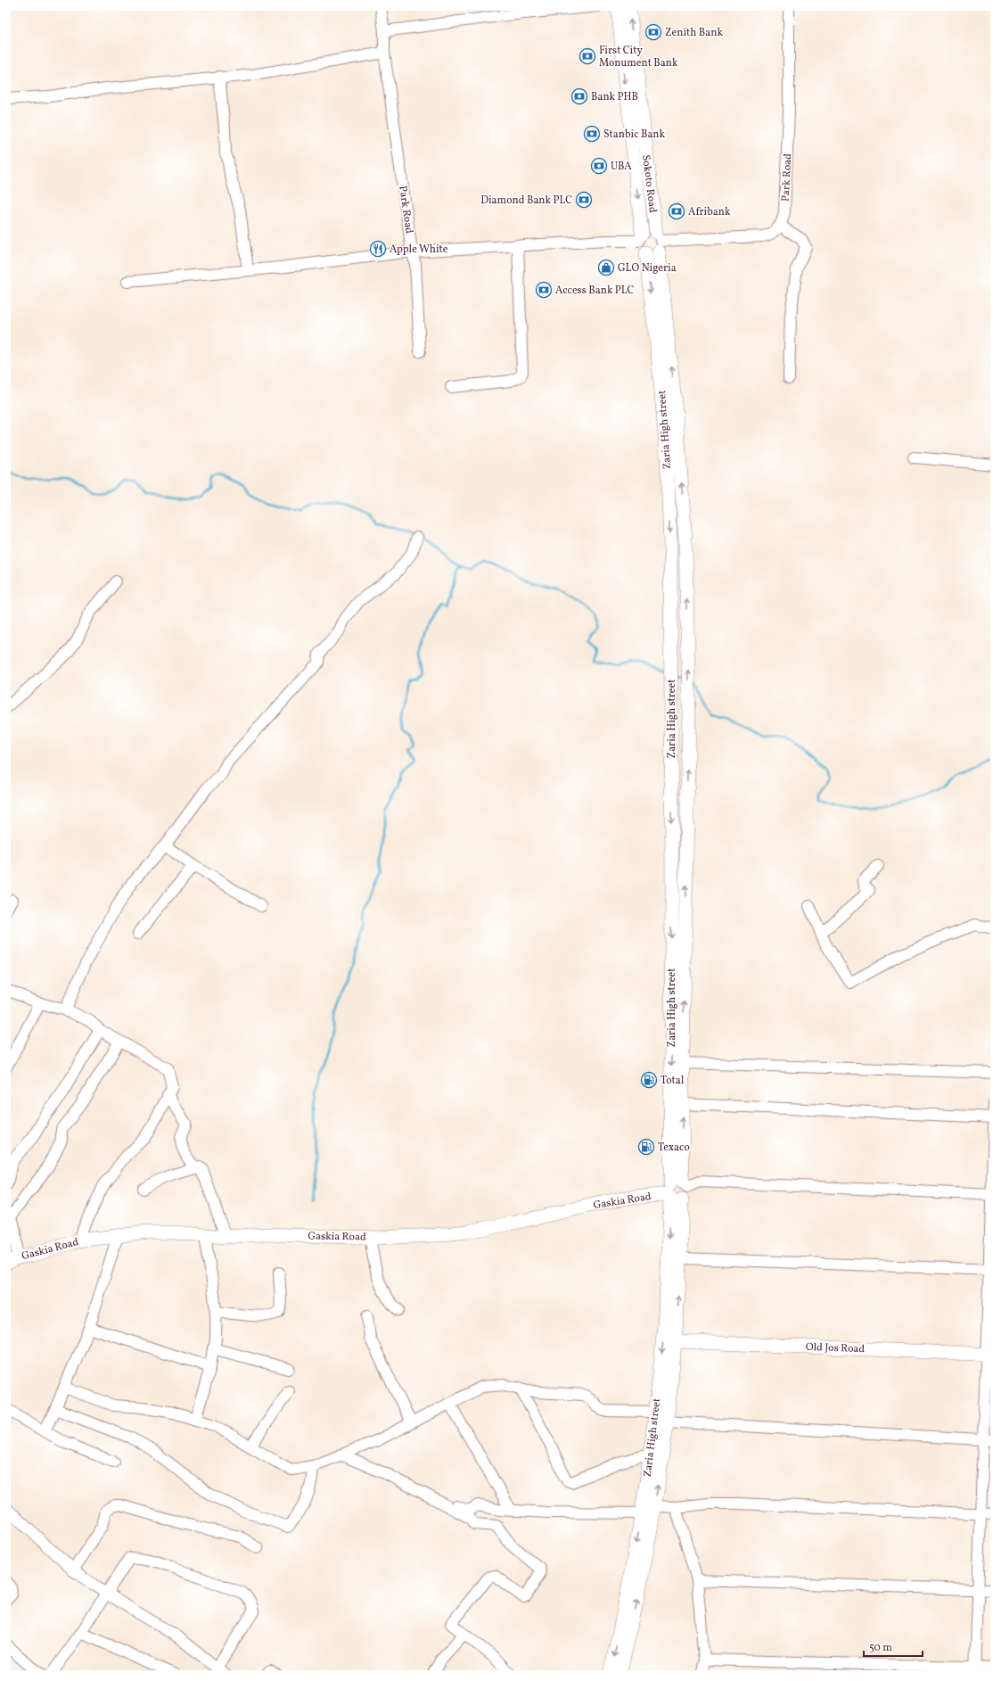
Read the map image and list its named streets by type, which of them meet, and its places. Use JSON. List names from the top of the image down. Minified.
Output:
{"streets":{"main road":["Sokoto Road","Zaria High street","Gaskia Road","Old Jos Road"],"street":["Park Road"]},"crossings":[["Sokoto Road","Zaria High street"],["Zaria High street","Gaskia Road"],["Zaria High street","Old Jos Road"]],"places":{"bank":["Zenith Bank","First City Monument Bank","Bank PHB","Stanbic Bank","UBA","Diamond Bank PLC","Afribank","Access Bank PLC"],"restaurant":["Apple White"],"shop":["GLO Nigeria"],"fuel station":["Total","Texaco"]},"scale_bar":"50 m"}
